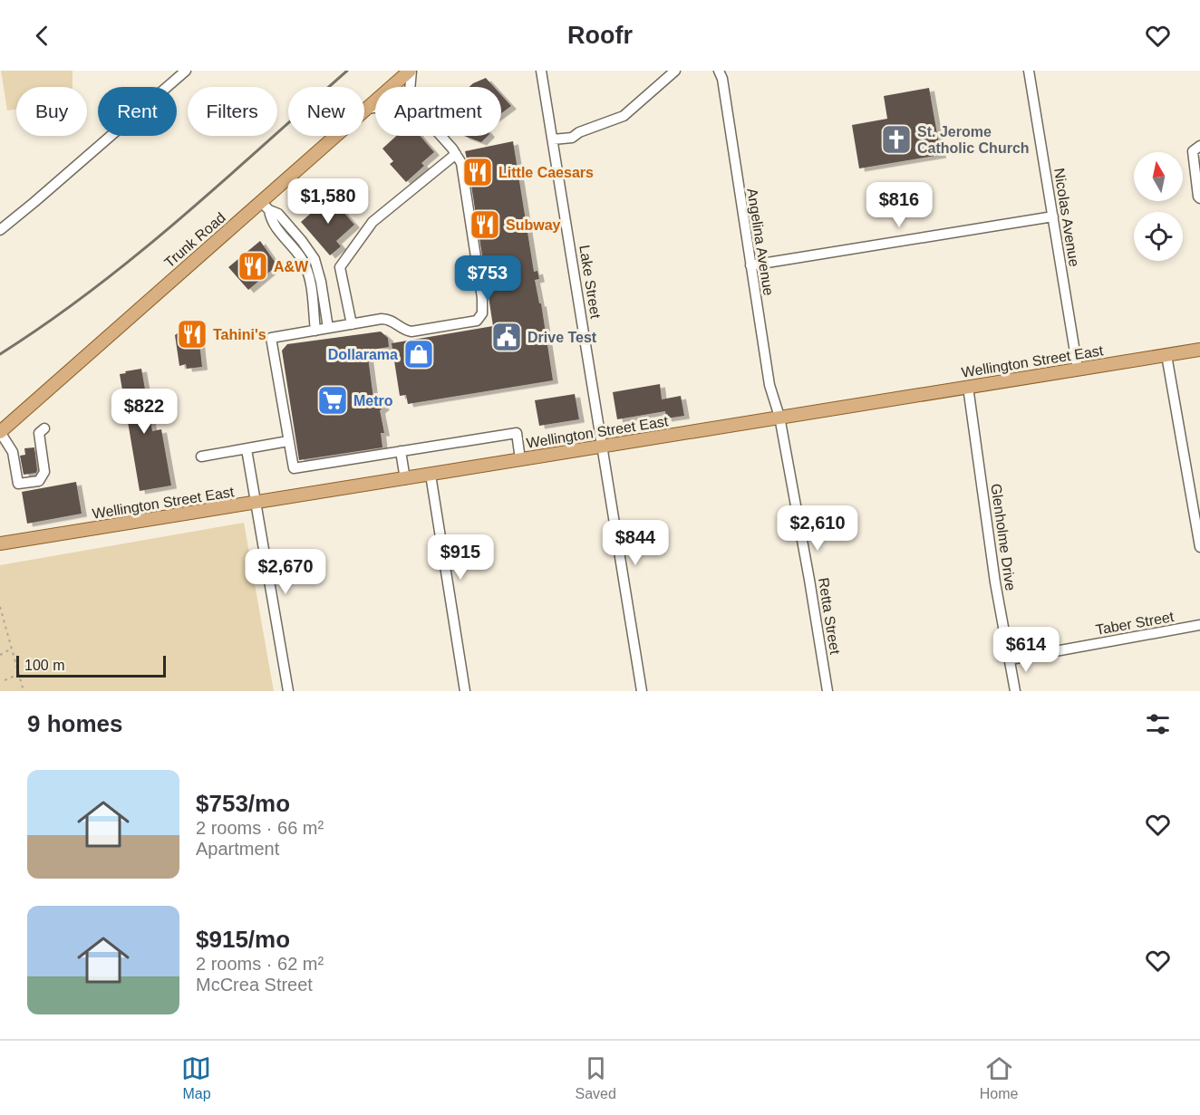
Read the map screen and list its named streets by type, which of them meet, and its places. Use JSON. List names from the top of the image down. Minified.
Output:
{"streets":{"main road":["Trunk Road","Wellington Street East"],"street":["Nicolas Avenue","Angelina Avenue","Lake Street","Glenholme Drive","Retta Street","Taber Street"]},"crossings":[["Nicolas Avenue","Wellington Street East"],["Angelina Avenue","Wellington Street East"],["Angelina Avenue","Retta Street"],["Lake Street","Wellington Street East"],["Wellington Street East","Glenholme Drive"],["Wellington Street East","Retta Street"],["Glenholme Drive","Taber Street"]],"places":{"church":["St. Jerome Catholic Church"],"restaurant":["Little Caesars","Subway","A&W","Tahini's"],"public building":["Drive Test"],"shop":["Dollarama"],"supermarket":["Metro"]},"scale_bar":"100 m","north":"top","page":{"header":"Roofr","chip":["Buy","Rent","Filters","New","Apartment"],"price":["$1,580","$816","$753","$822","$2,610","$844","$915","$2,670","$614"],"scale":"100 m","heading":"9 homes","list":[{"name":"$753/mo","note":"2 rooms · 66 m² · Apartment"},{"name":"$915/mo","note":"2 rooms · 62 m² · McCrea Street"}],"tabs":["Map","Saved","Home"]}}
